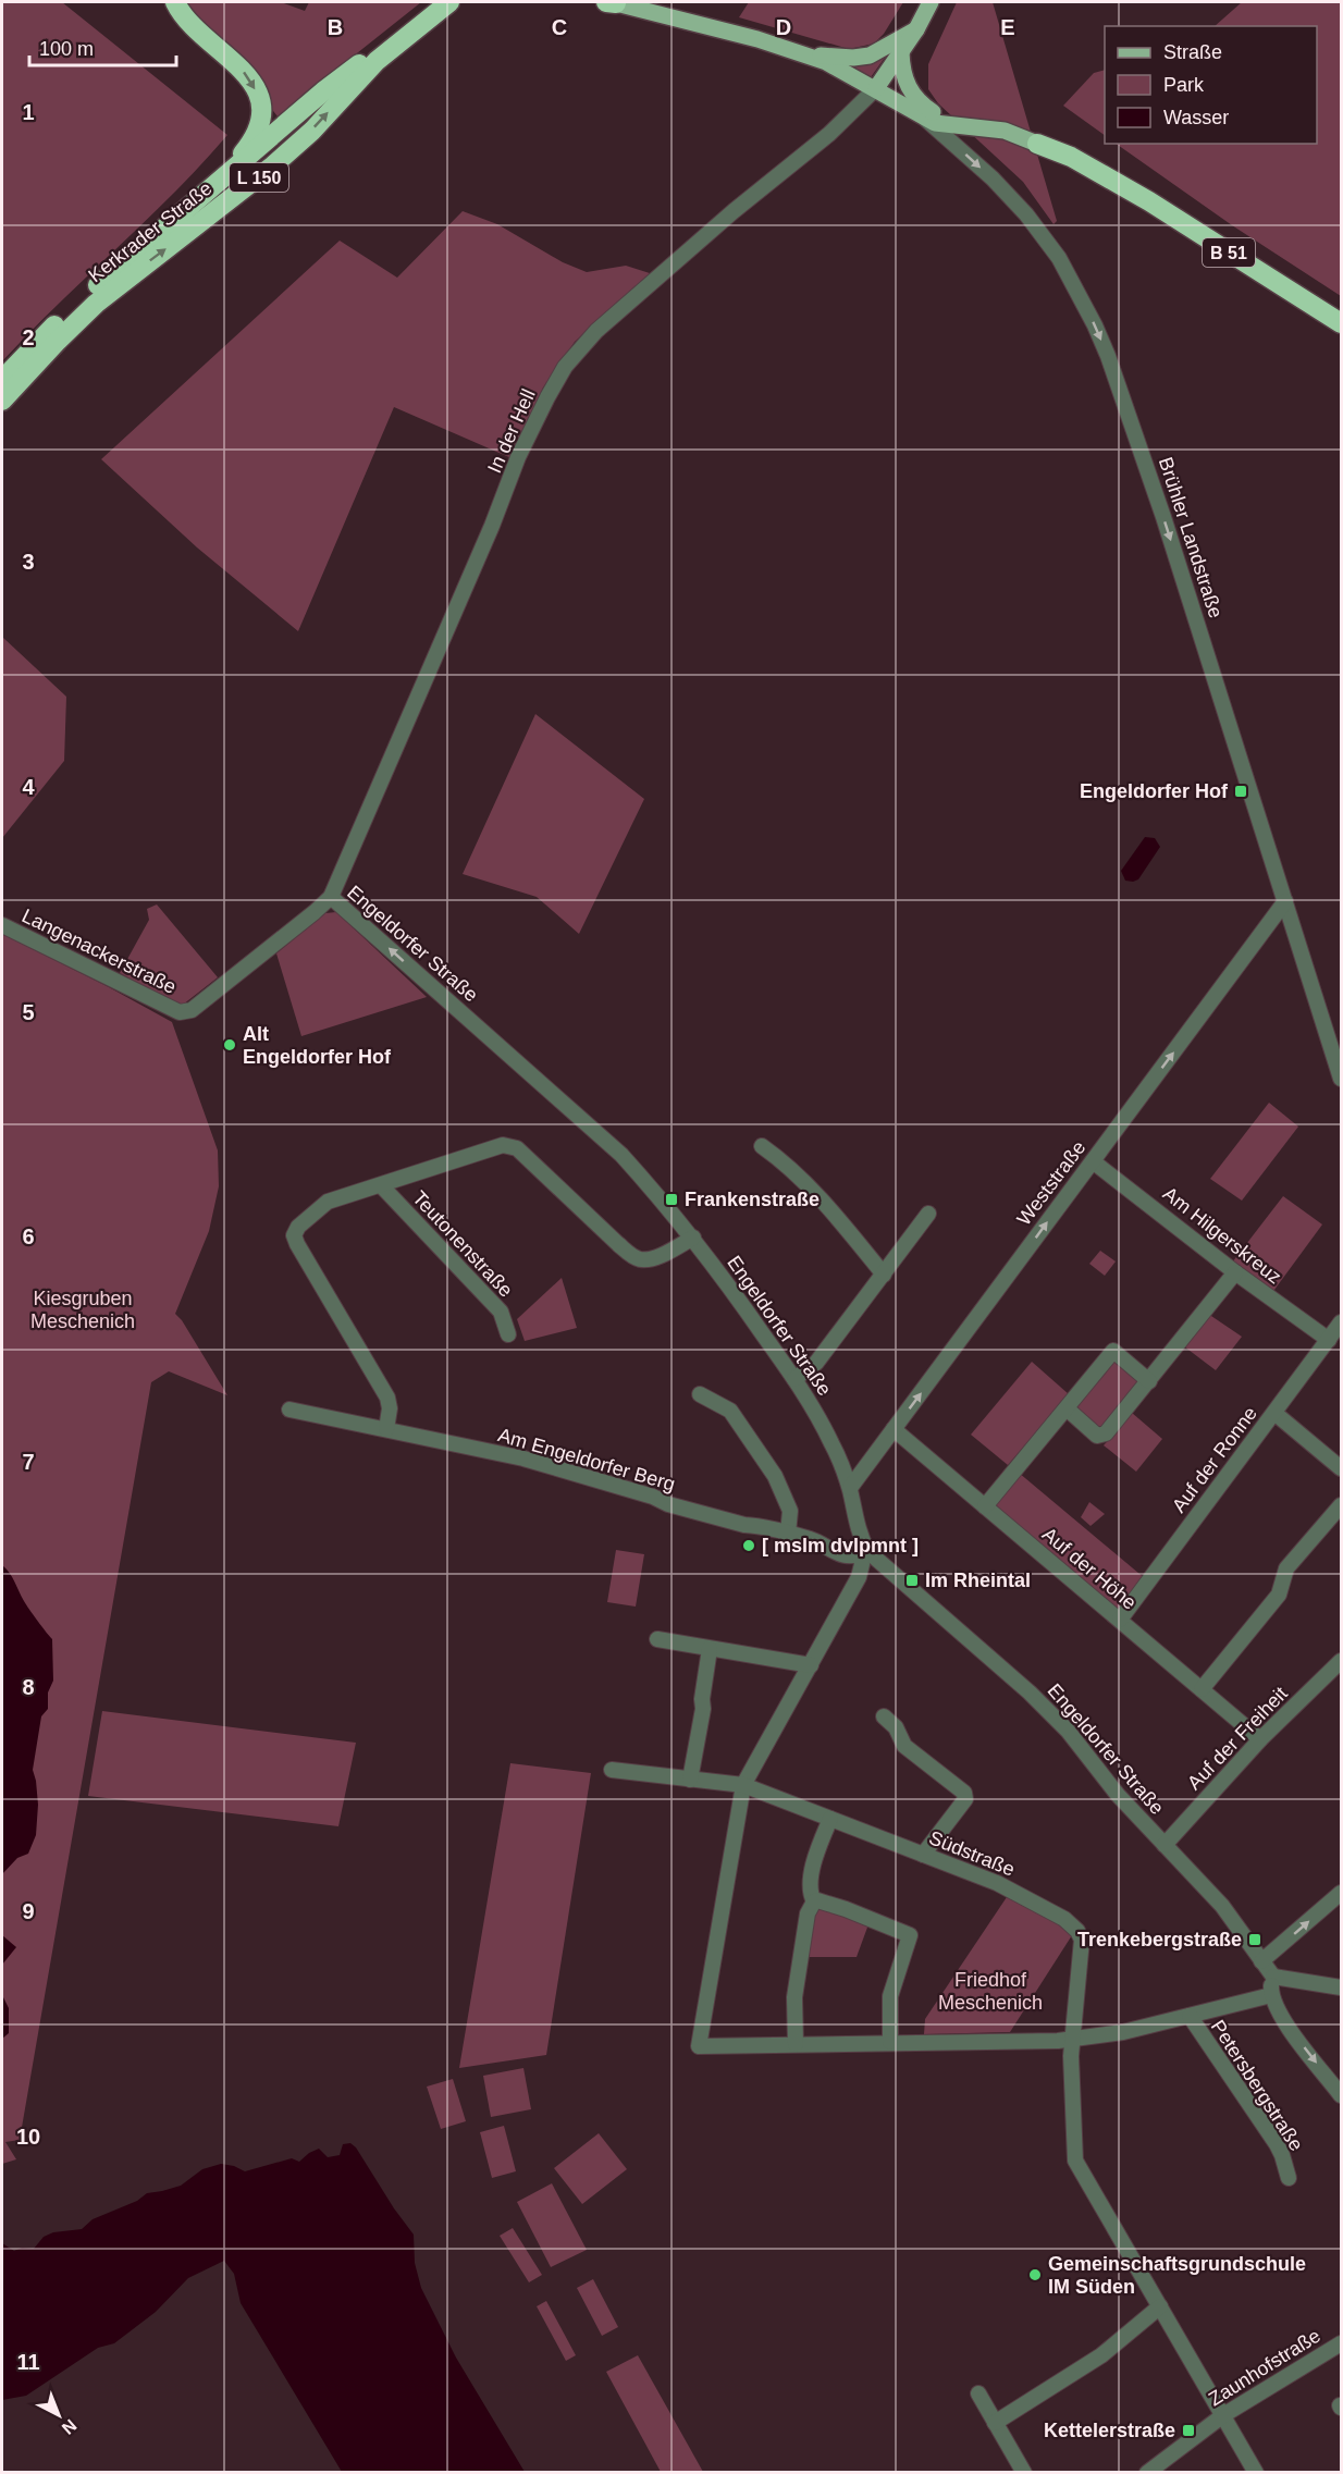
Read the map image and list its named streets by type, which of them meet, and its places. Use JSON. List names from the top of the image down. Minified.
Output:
{"streets":{"highway":["L 150","Kerkrader Straße","B 51"],"main road":["Brühler Landstraße"],"street":["In der Hell","Engeldorfer Straße","Langenackerstraße","Weststraße","Am Hilgerskreuz","Teutonenstraße","Am Engeldorfer Berg","Auf der Ronne","Auf der Höhe","Auf der Freiheit","Südstraße","Petersbergstraße","Zaunhofstraße"]},"crossings":[["B 51","In der Hell"],["B 51","Brühler Landstraße"],["In der Hell","Brühler Landstraße"],["In der Hell","Engeldorfer Straße"],["Brühler Landstraße","Weststraße"],["Engeldorfer Straße","Langenackerstraße"],["Engeldorfer Straße","Weststraße"],["Engeldorfer Straße","Am Engeldorfer Berg"],["Engeldorfer Straße","Auf der Freiheit"],["Weststraße","Am Hilgerskreuz"],["Weststraße","Auf der Höhe"],["Am Hilgerskreuz","Auf der Ronne"],["Auf der Ronne","Auf der Höhe"],["Auf der Höhe","Auf der Freiheit"]],"one_way":["Brühler Landstraße"],"parks":["Kiesgruben Meschenich","Friedhof Meschenich"],"places":{"transit":["Engeldorfer Hof","Frankenstraße","Im Rheintal","Trenkebergstraße","Kettelerstraße"],"other":["Alt Engeldorfer Hof","[ mslm dvlpmnt ]","Gemeinschaftsgrundschule IM Süden"]},"legend":["Straße","Park","Wasser"],"scale_bar":"100 m","north":"bottom right","grid":{"columns":["B","C","D","E"],"rows":["1","2","3","4","5","6","7","8","9","10","11"]}}
